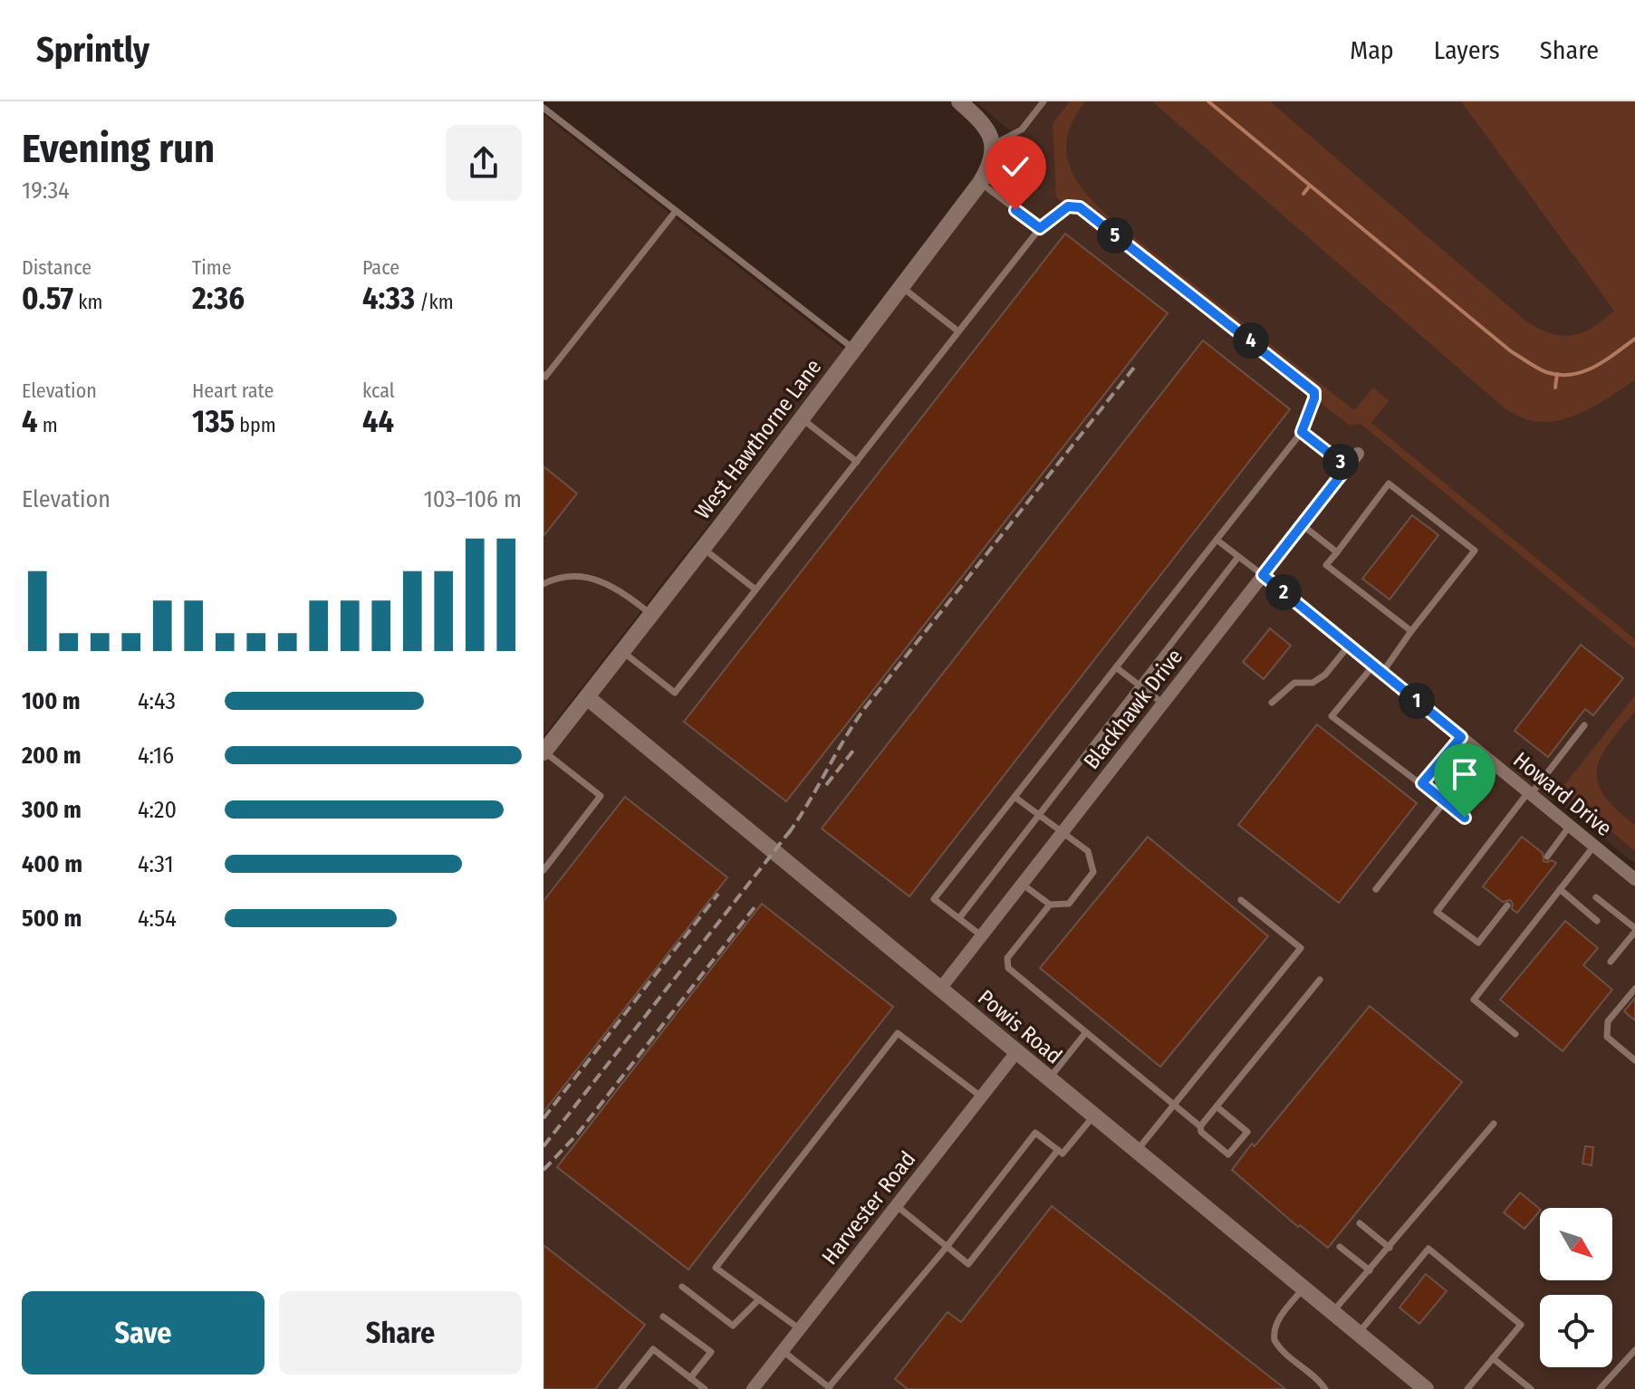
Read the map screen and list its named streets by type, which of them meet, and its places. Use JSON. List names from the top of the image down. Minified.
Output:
{"streets":{"street":["West Hawthorne Lane","Blackhawk Drive","Howard Drive","Powis Road","Harvester Road"]},"crossings":[["West Hawthorne Lane","Powis Road"],["Blackhawk Drive","Howard Drive"],["Blackhawk Drive","Powis Road"],["Powis Road","Harvester Road"]],"north":"bottom right","page":{"header":"Sprintly","nav":["Map","Layers","Share"],"heading":["Evening run","19:34"],"pins":["5","4","3","2","1"],"stats":[["Distance","0.57 km"],["Time","2:36"],["Pace","4:33 /km"],["Elevation","4 m"],["Heart rate","135 bpm"],["kcal","44"]],"chart":["Elevation","103–106 m"],"list":[{"name":"100 m","note":"4:43"},{"name":"200 m","note":"4:16"},{"name":"300 m","note":"4:20"},{"name":"400 m","note":"4:31"},{"name":"500 m","note":"4:54"}],"buttons":["Save","Share"]}}
